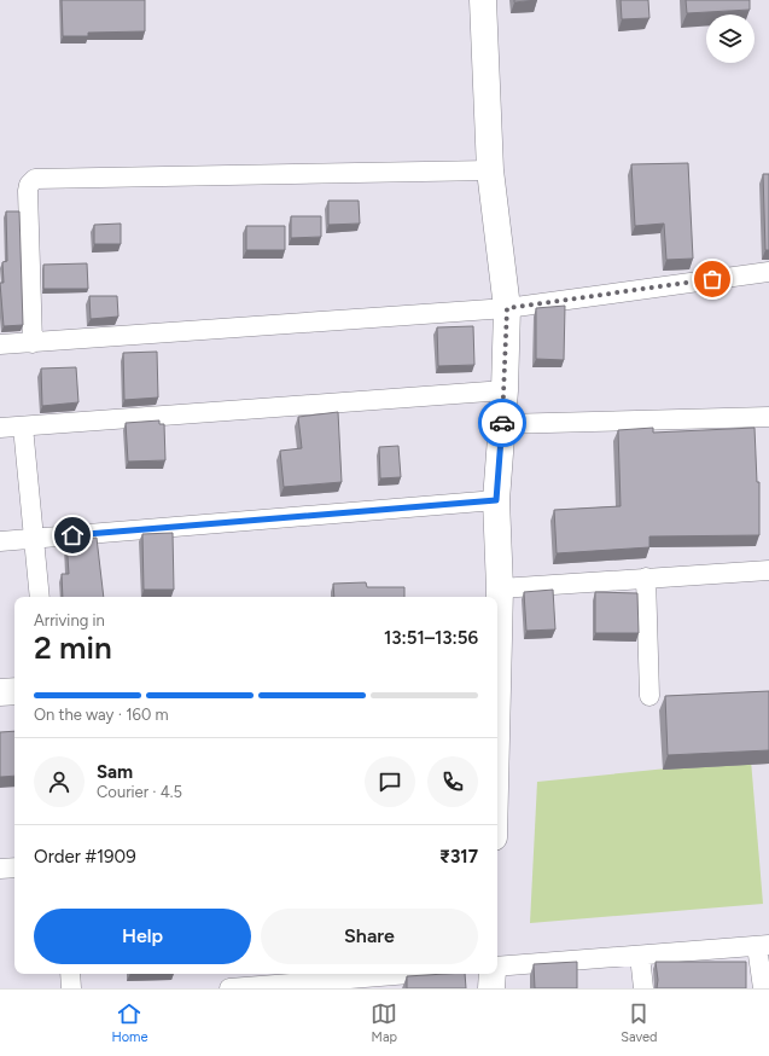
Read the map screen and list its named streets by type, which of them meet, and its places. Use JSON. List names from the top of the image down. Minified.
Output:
{"page":{"heading":["2 min","Arriving in","13:51–13:56"],"panel":["Sam","Courier · 4.5","Order #1909","₹317"],"bar":"On the way · 160 m","buttons":["Help","Share"],"tabs":["Home","Map","Saved"]}}
